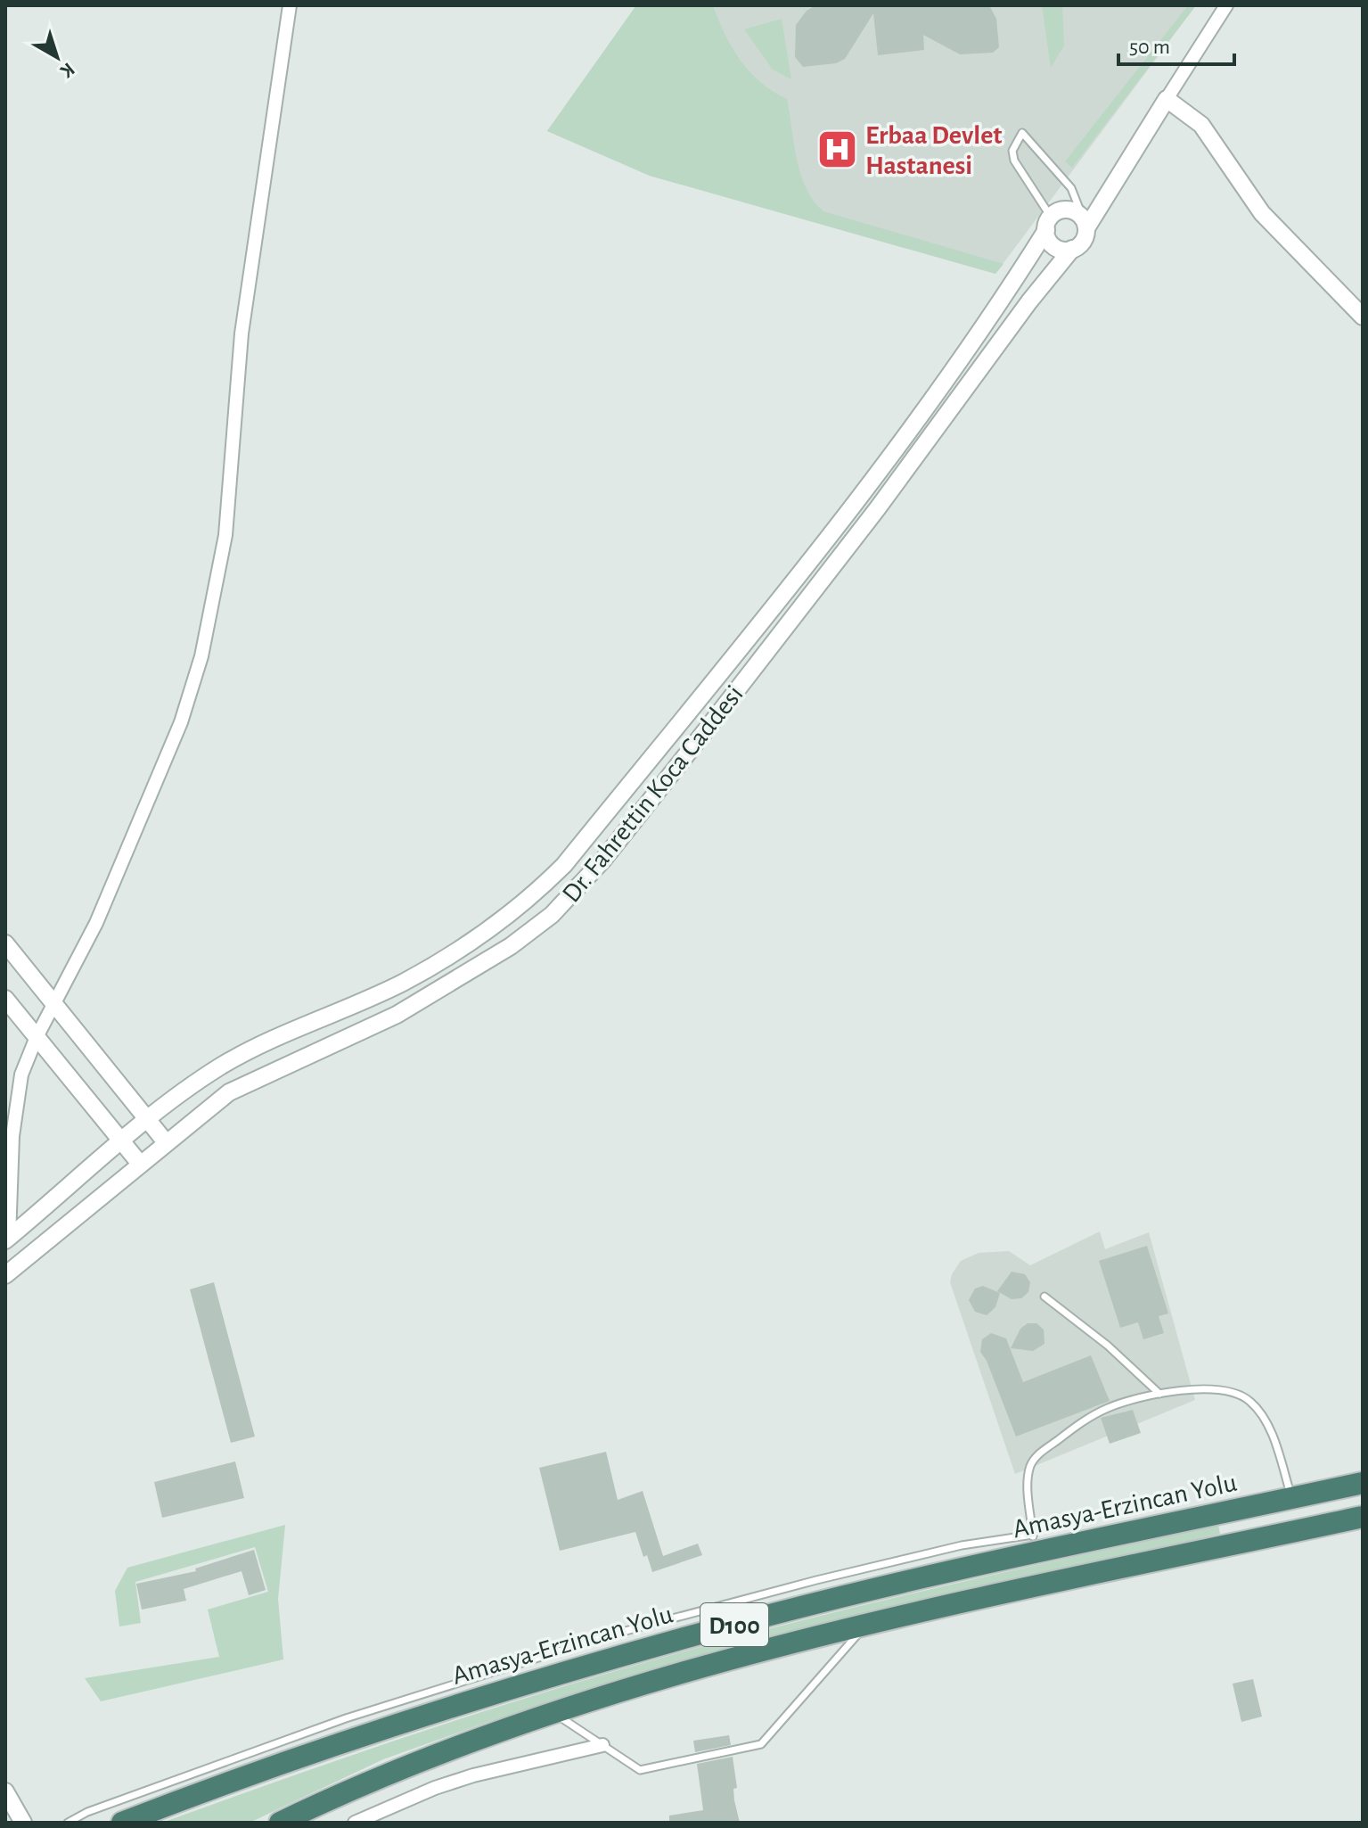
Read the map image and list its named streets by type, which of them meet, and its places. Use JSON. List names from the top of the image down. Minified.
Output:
{"streets":{"highway":["Amasya-Erzincan Yolu","D100"],"street":["Dr. Fahrettin Koca Caddesi"]},"places":{"hospital":["Erbaa Devlet Hastanesi"]},"scale_bar":"50 m","north":"bottom right"}
